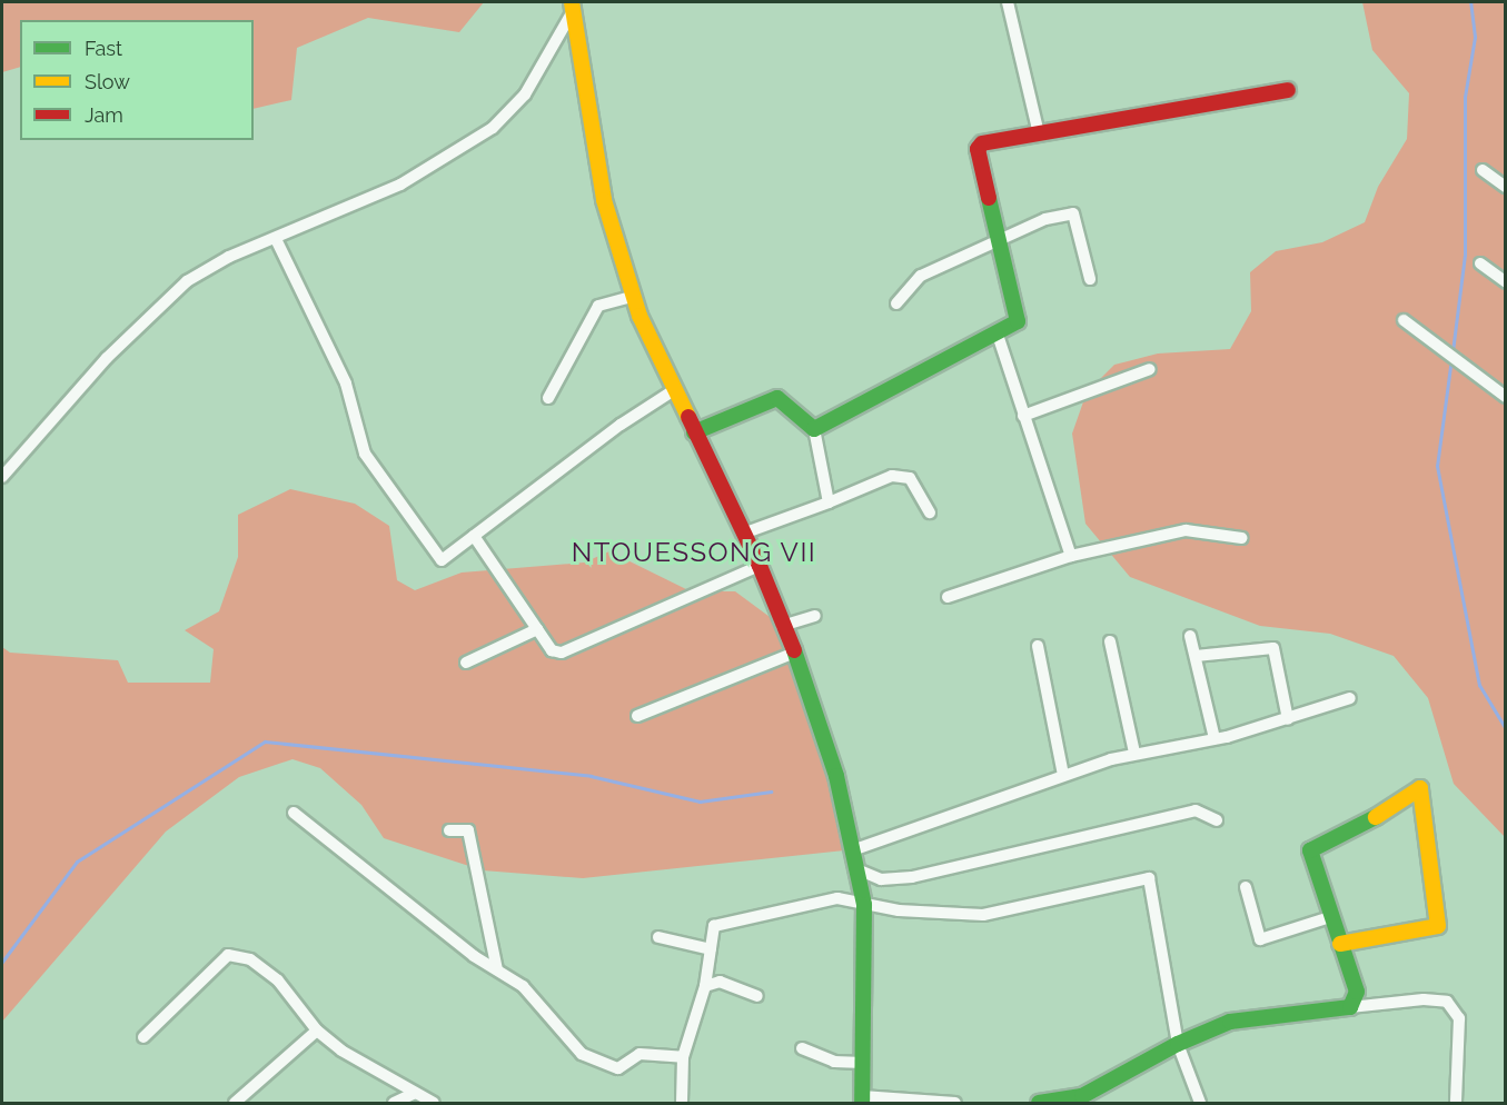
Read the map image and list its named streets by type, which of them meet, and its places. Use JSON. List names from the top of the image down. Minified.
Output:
{"districts":["NTOUESSONG VII"],"legend":["Fast","Slow","Jam"]}
